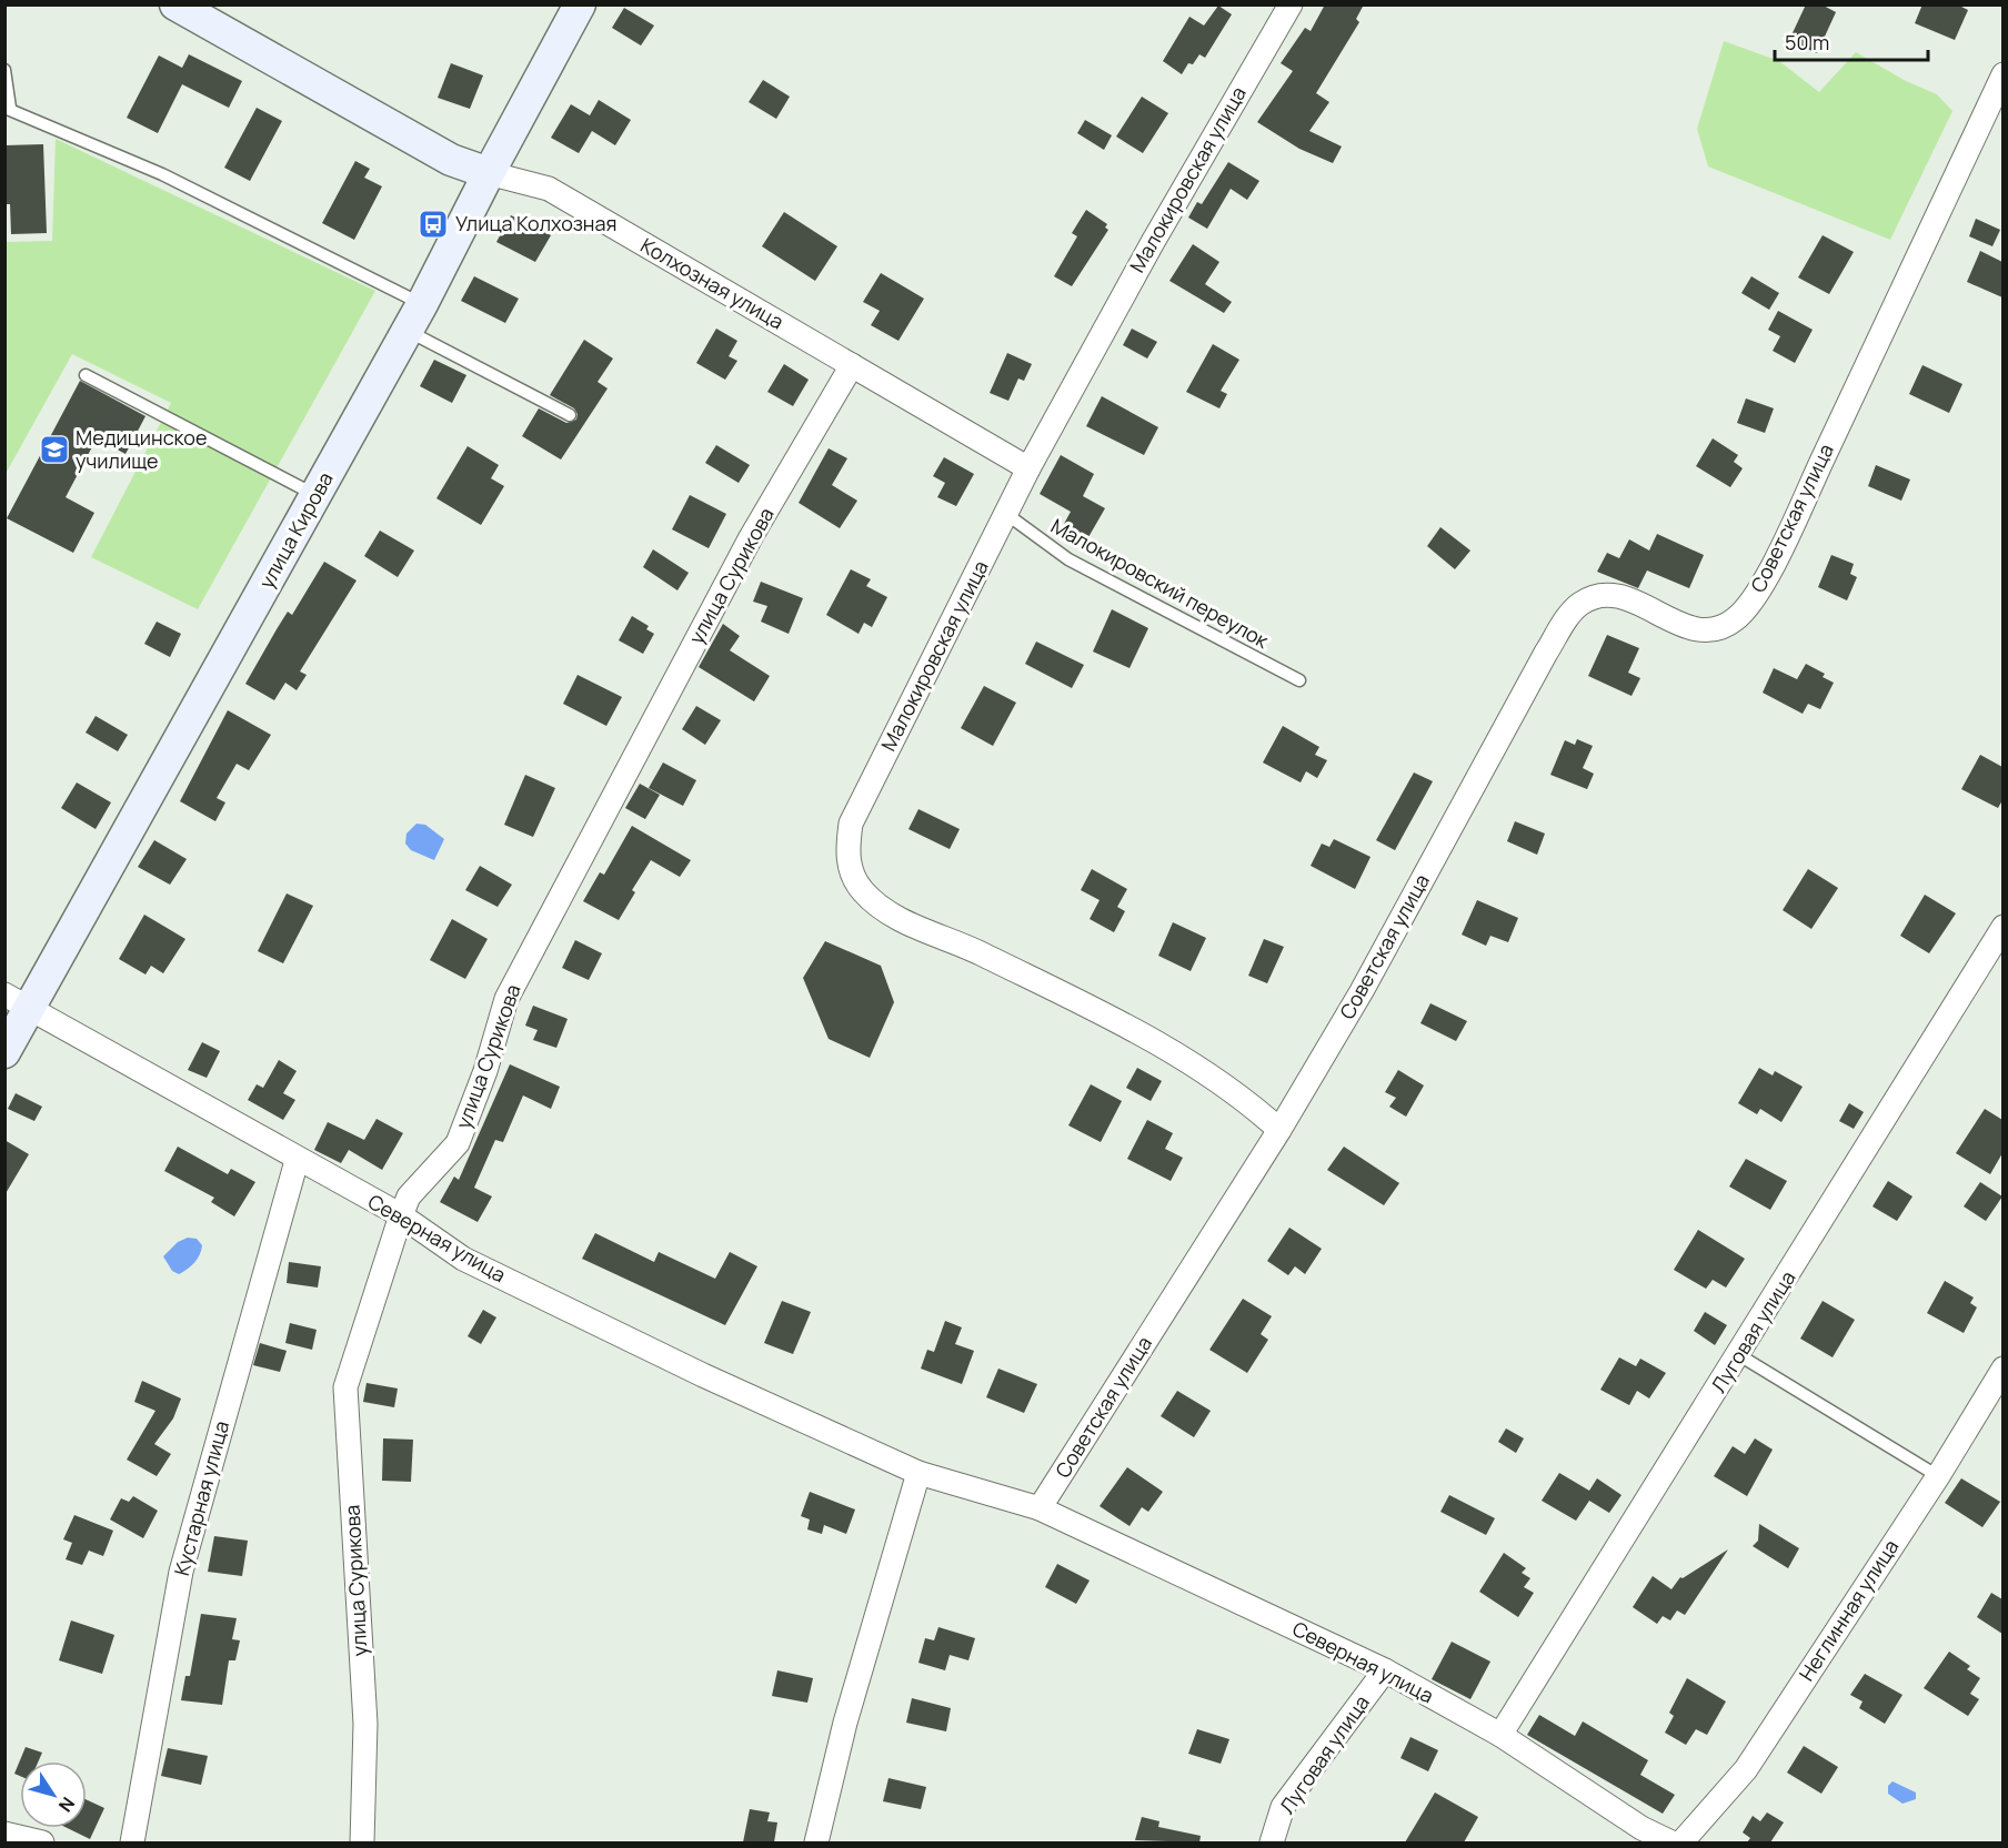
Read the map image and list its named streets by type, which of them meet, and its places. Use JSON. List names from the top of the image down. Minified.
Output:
{"streets":{"street":["Малокировская улица","Колхозная улица","Советская улица","улица Кирова","улица Сурикова","Северная улица","Луговая улица","Кустарная улица","Неглинная улица"],"lane":["Малокировский переулок"]},"crossings":[["Малокировская улица","Колхозная улица"],["Малокировская улица","Советская улица"],["Малокировская улица","Малокировский переулок"],["Колхозная улица","улица Кирова"],["Колхозная улица","улица Сурикова"],["Советская улица","Северная улица"],["улица Кирова","Северная улица"],["улица Сурикова","Северная улица"],["Северная улица","Луговая улица"],["Северная улица","Кустарная улица"]],"places":{"bus stop":["Улица Колхозная"],"school or university":["Медицинское училище"]},"scale_bar":"50 m","north":"bottom right"}
